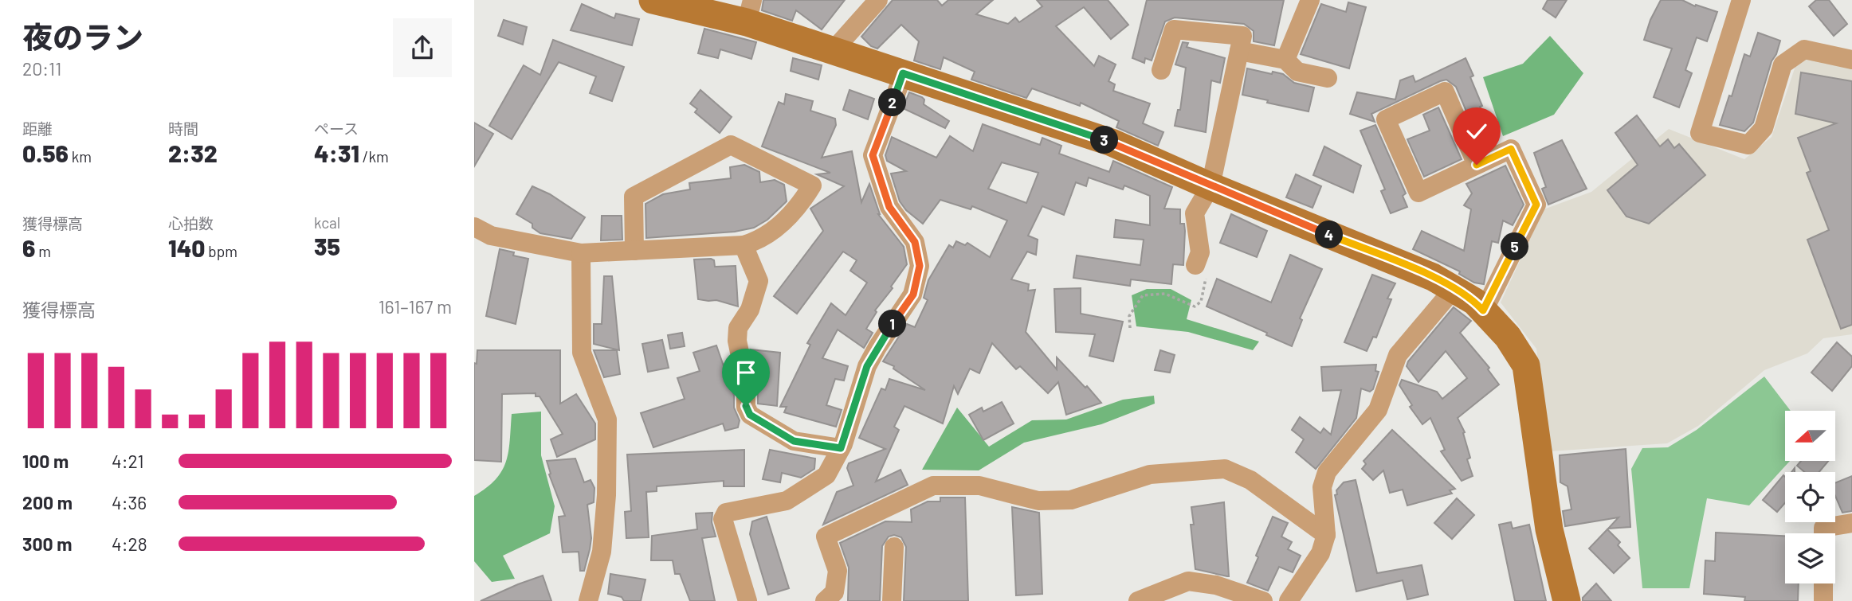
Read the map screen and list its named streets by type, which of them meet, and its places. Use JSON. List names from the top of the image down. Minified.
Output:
{"north":"left","page":{"heading":["夜のラン","20:11"],"pins":["2","3","4","5","1"],"stats":[["距離","0.56 km"],["時間","2:32"],["ペース","4:31 /km"],["獲得標高","6 m"],["心拍数","140 bpm"],["kcal","35"]],"chart":["獲得標高","161–167 m"],"list":[{"name":"100 m","note":"4:21"},{"name":"200 m","note":"4:36"},{"name":"300 m","note":"4:28"}]}}
